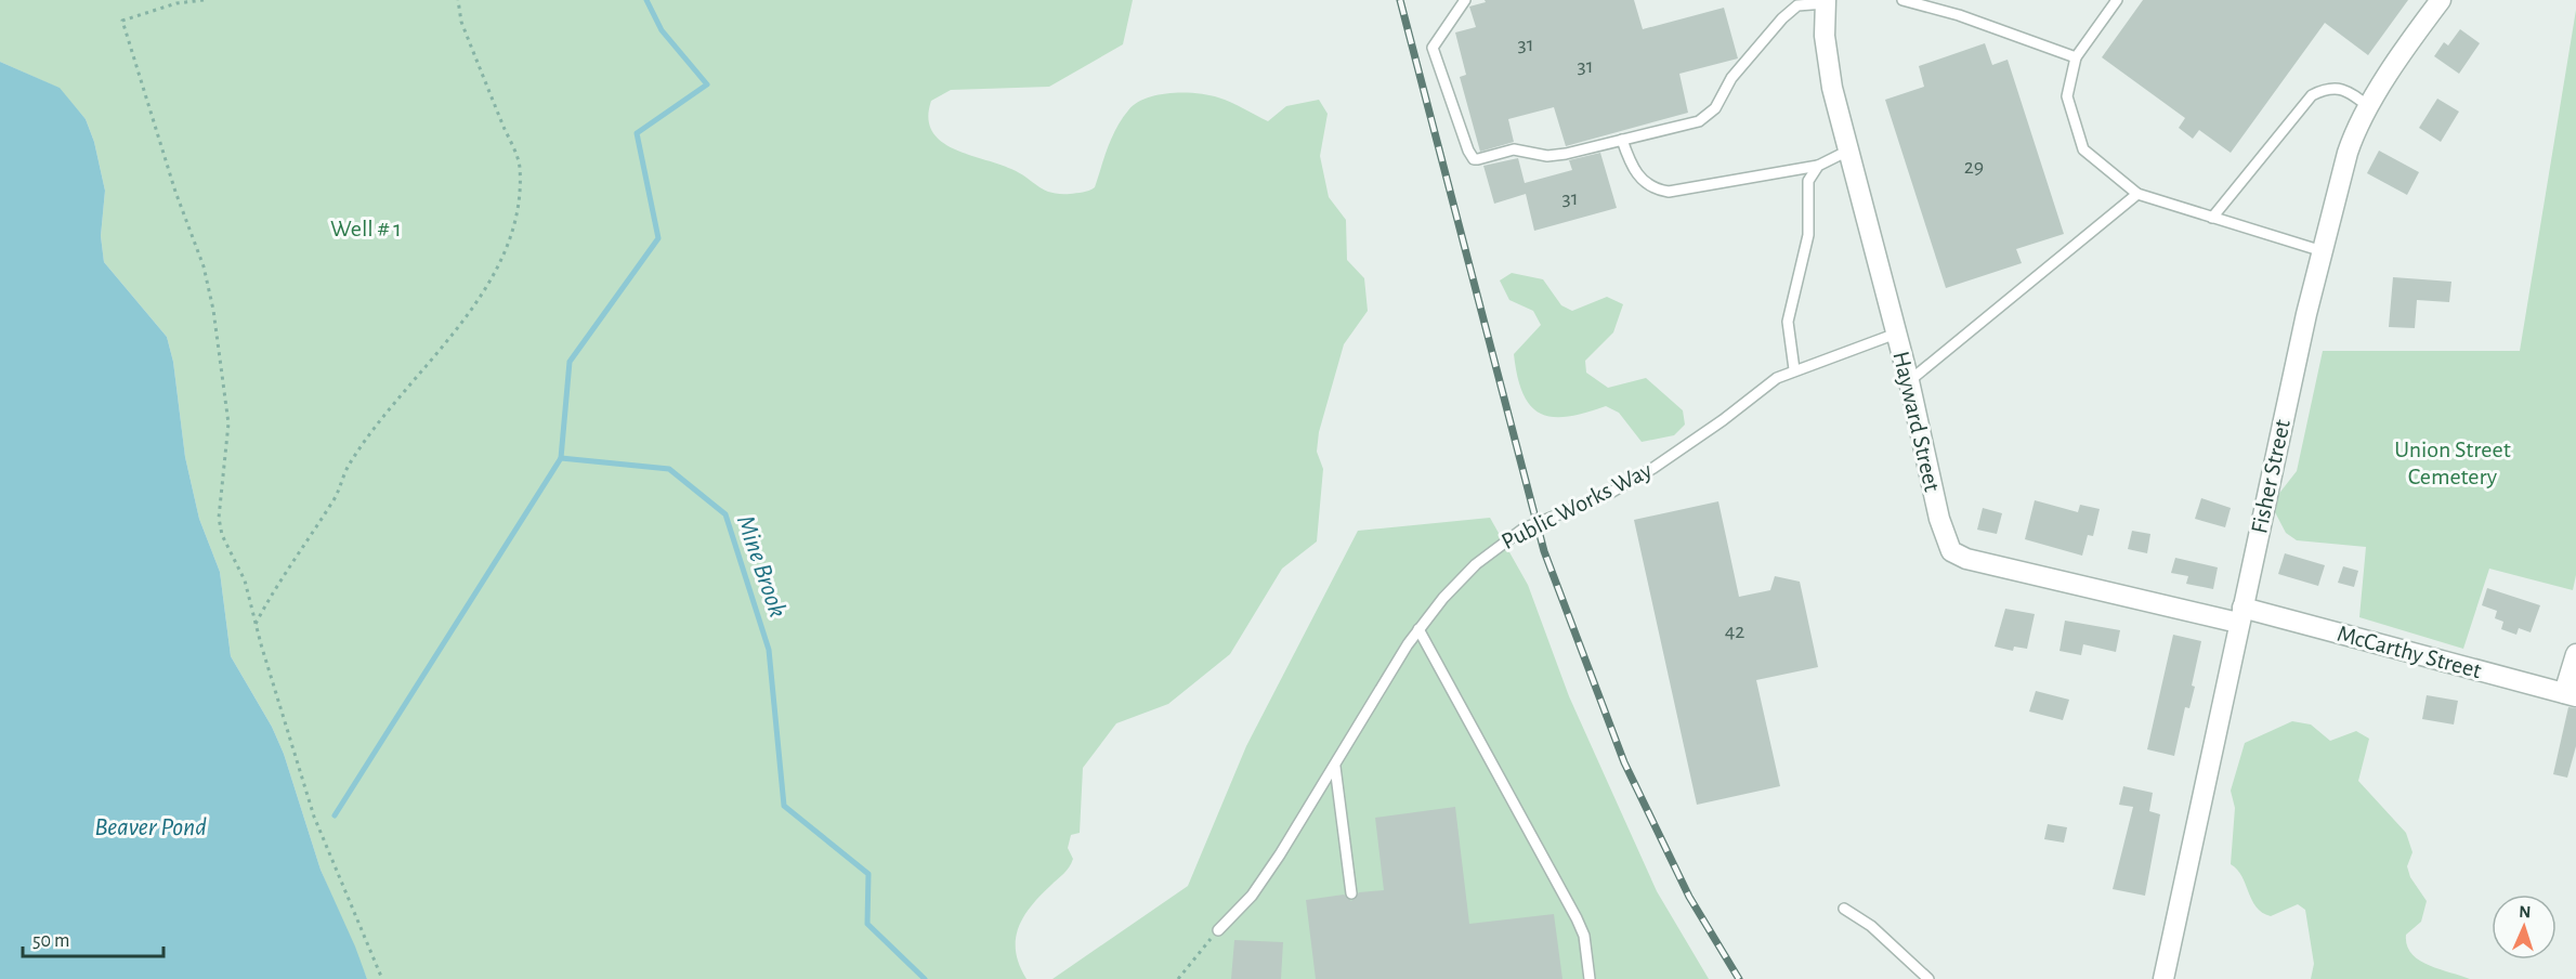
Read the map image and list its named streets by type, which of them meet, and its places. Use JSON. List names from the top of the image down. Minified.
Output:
{"streets":{"street":["Hayward Street","Fisher Street","McCarthy Street"],"lane":["Public Works Way"]},"crossings":[["Hayward Street","Fisher Street"],["Hayward Street","Public Works Way"],["Hayward Street","McCarthy Street"],["Fisher Street","McCarthy Street"]],"water":["Mine Brook","Beaver Pond"],"parks":["Well # 1","Union Street Cemetery"],"house_numbers":["31","31","29","31","42"],"scale_bar":"50 m","north":"top"}
